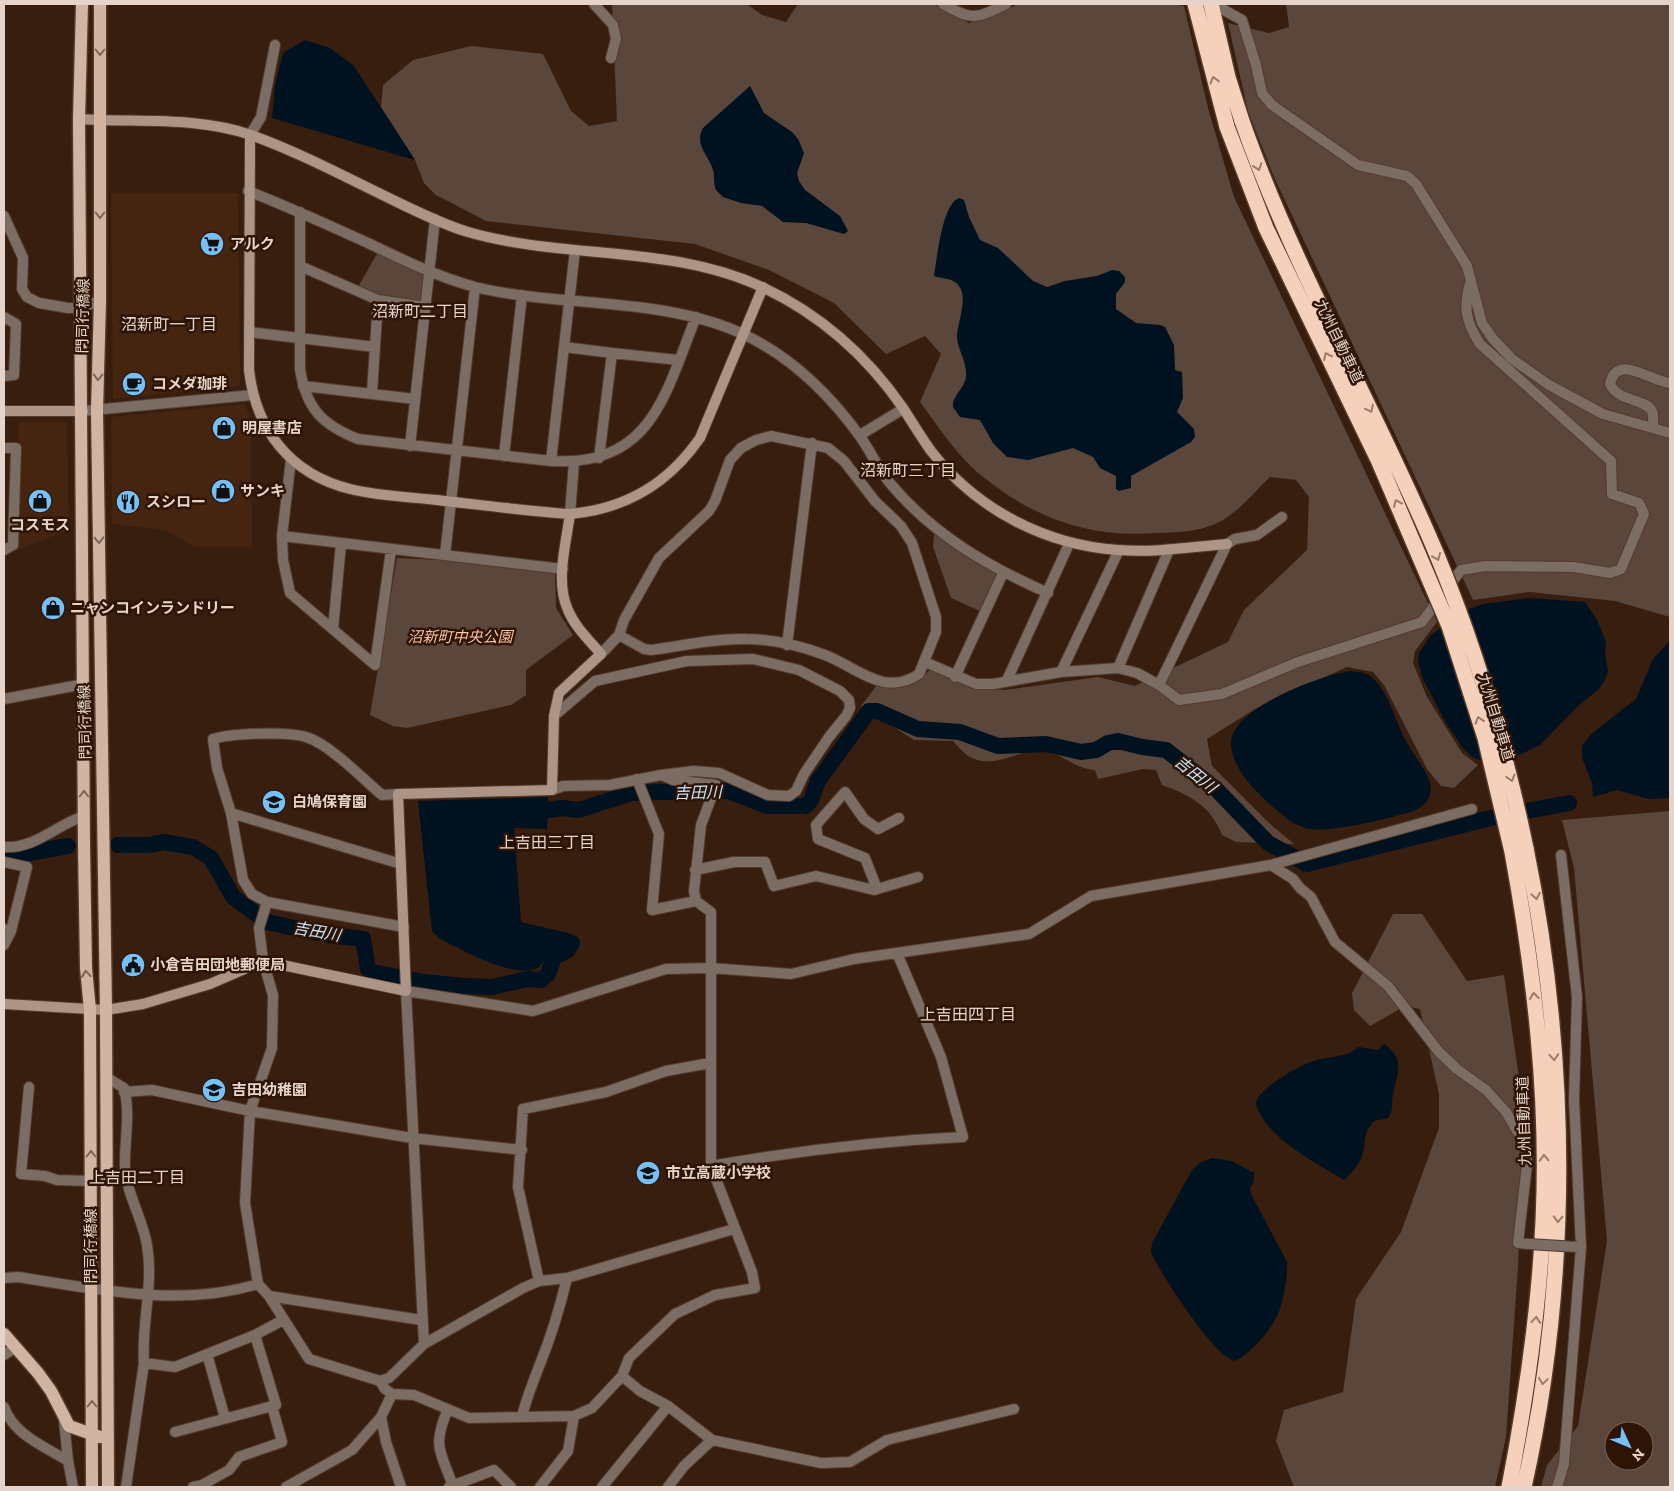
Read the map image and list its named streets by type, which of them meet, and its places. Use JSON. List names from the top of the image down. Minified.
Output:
{"streets":{"highway":["九州自動車道"],"main road":["門司行橋線"]},"districts":["沼新町二丁目","沼新町一丁目","沼新町三丁目","上吉田三丁目","上吉田四丁目","上吉田二丁目"],"water":["吉田川"],"parks":["沼新町中央公園"],"places":{"supermarket":["アルク"],"cafe":["コメダ珈琲"],"shop":["明屋書店","サンキ","コスモス","ニャンコインランドリー"],"restaurant":["スシロー"],"school or university":["白鳩保育園","吉田幼稚園","市立高蔵小学校"],"public building":["小倉吉田団地郵便局"]},"north":"bottom right"}
